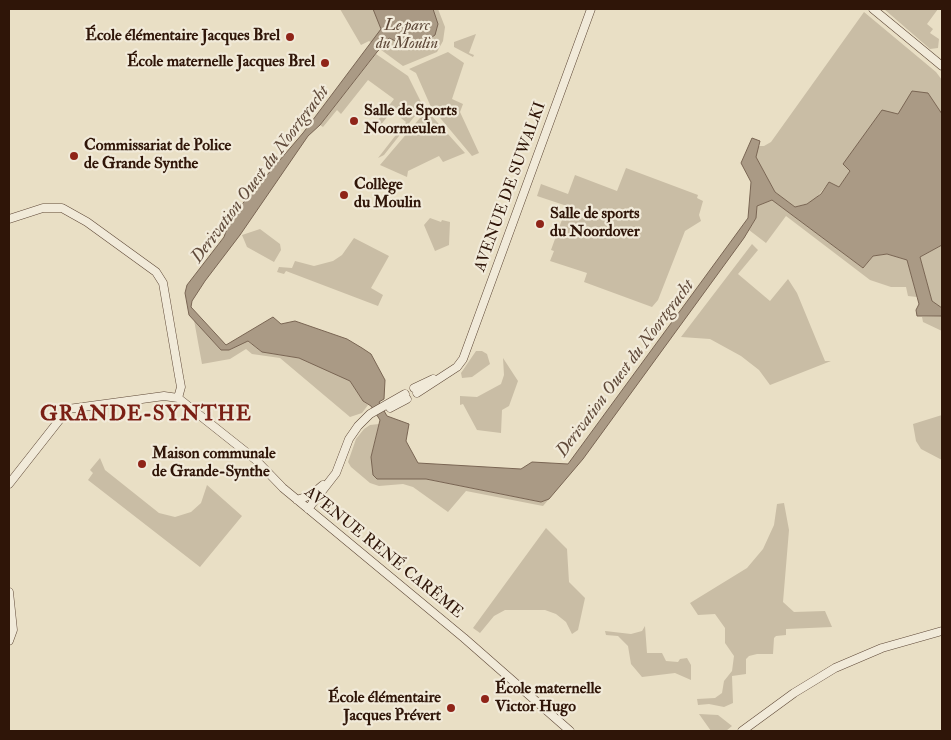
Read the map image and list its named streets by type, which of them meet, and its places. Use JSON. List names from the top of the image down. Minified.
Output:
{"streets":{"street":["AVENUE DE SUWALKI","AVENUE RENÉ CARÊME"]},"districts":["GRANDE-SYNTHE"],"water":["Derivation Ouest du Noortgracht"],"parks":["Le parc du Moulin"],"places":["École élémentaire Jacques Brel","École maternelle Jacques Brel","Salle de Sports Noormeulen","Commissariat de Police de Grande Synthe","Collège du Moulin","Salle de sports du Noordover","Maison communale de Grande-Synthe","École maternelle Victor Hugo","École élémentaire Jacques Prévert"]}
